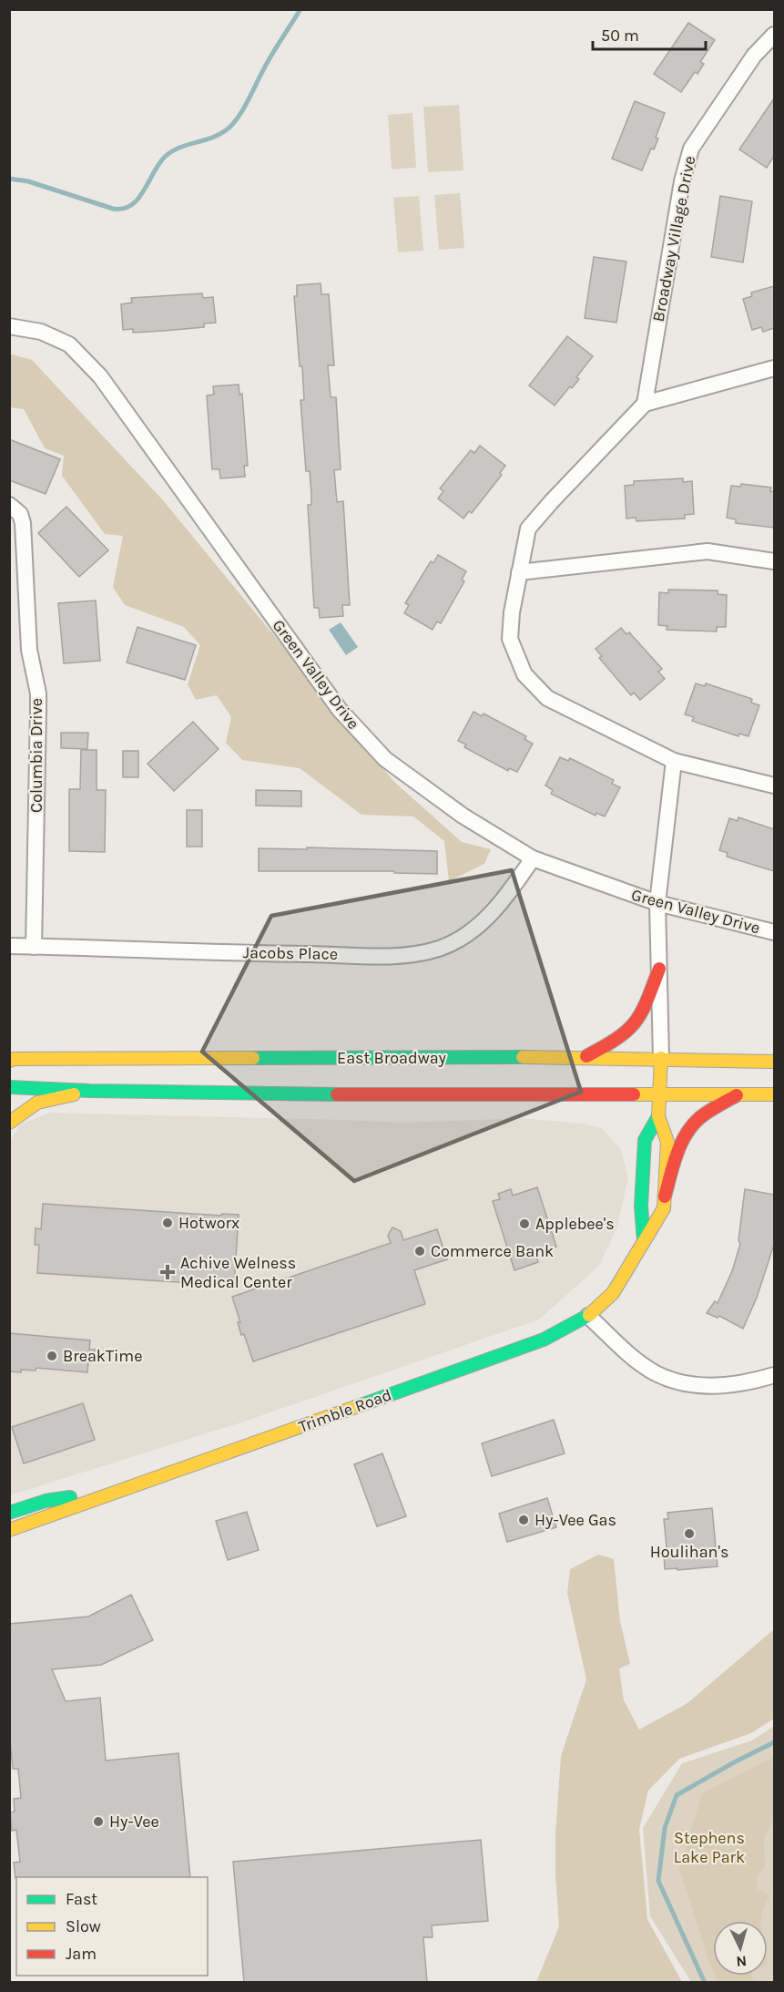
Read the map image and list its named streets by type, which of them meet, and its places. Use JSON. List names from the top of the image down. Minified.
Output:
{"streets":{"main road":["East Broadway","Trimble Road"],"street":["Broadway Village Drive","Green Valley Drive","Columbia Drive","Jacobs Place"]},"crossings":[["Green Valley Drive","Jacobs Place"],["Columbia Drive","Jacobs Place"],["East Broadway","Trimble Road"]],"parks":["Stephens Lake Park"],"places":{"other":["Hotworx","Applebee's","Commerce Bank","BreakTime","Hy-Vee Gas","Houlihan's","Hy-Vee"],"health":["Achive Welness Medical Center"]},"legend":["Fast","Slow","Jam"],"scale_bar":"50 m","north":"bottom"}
